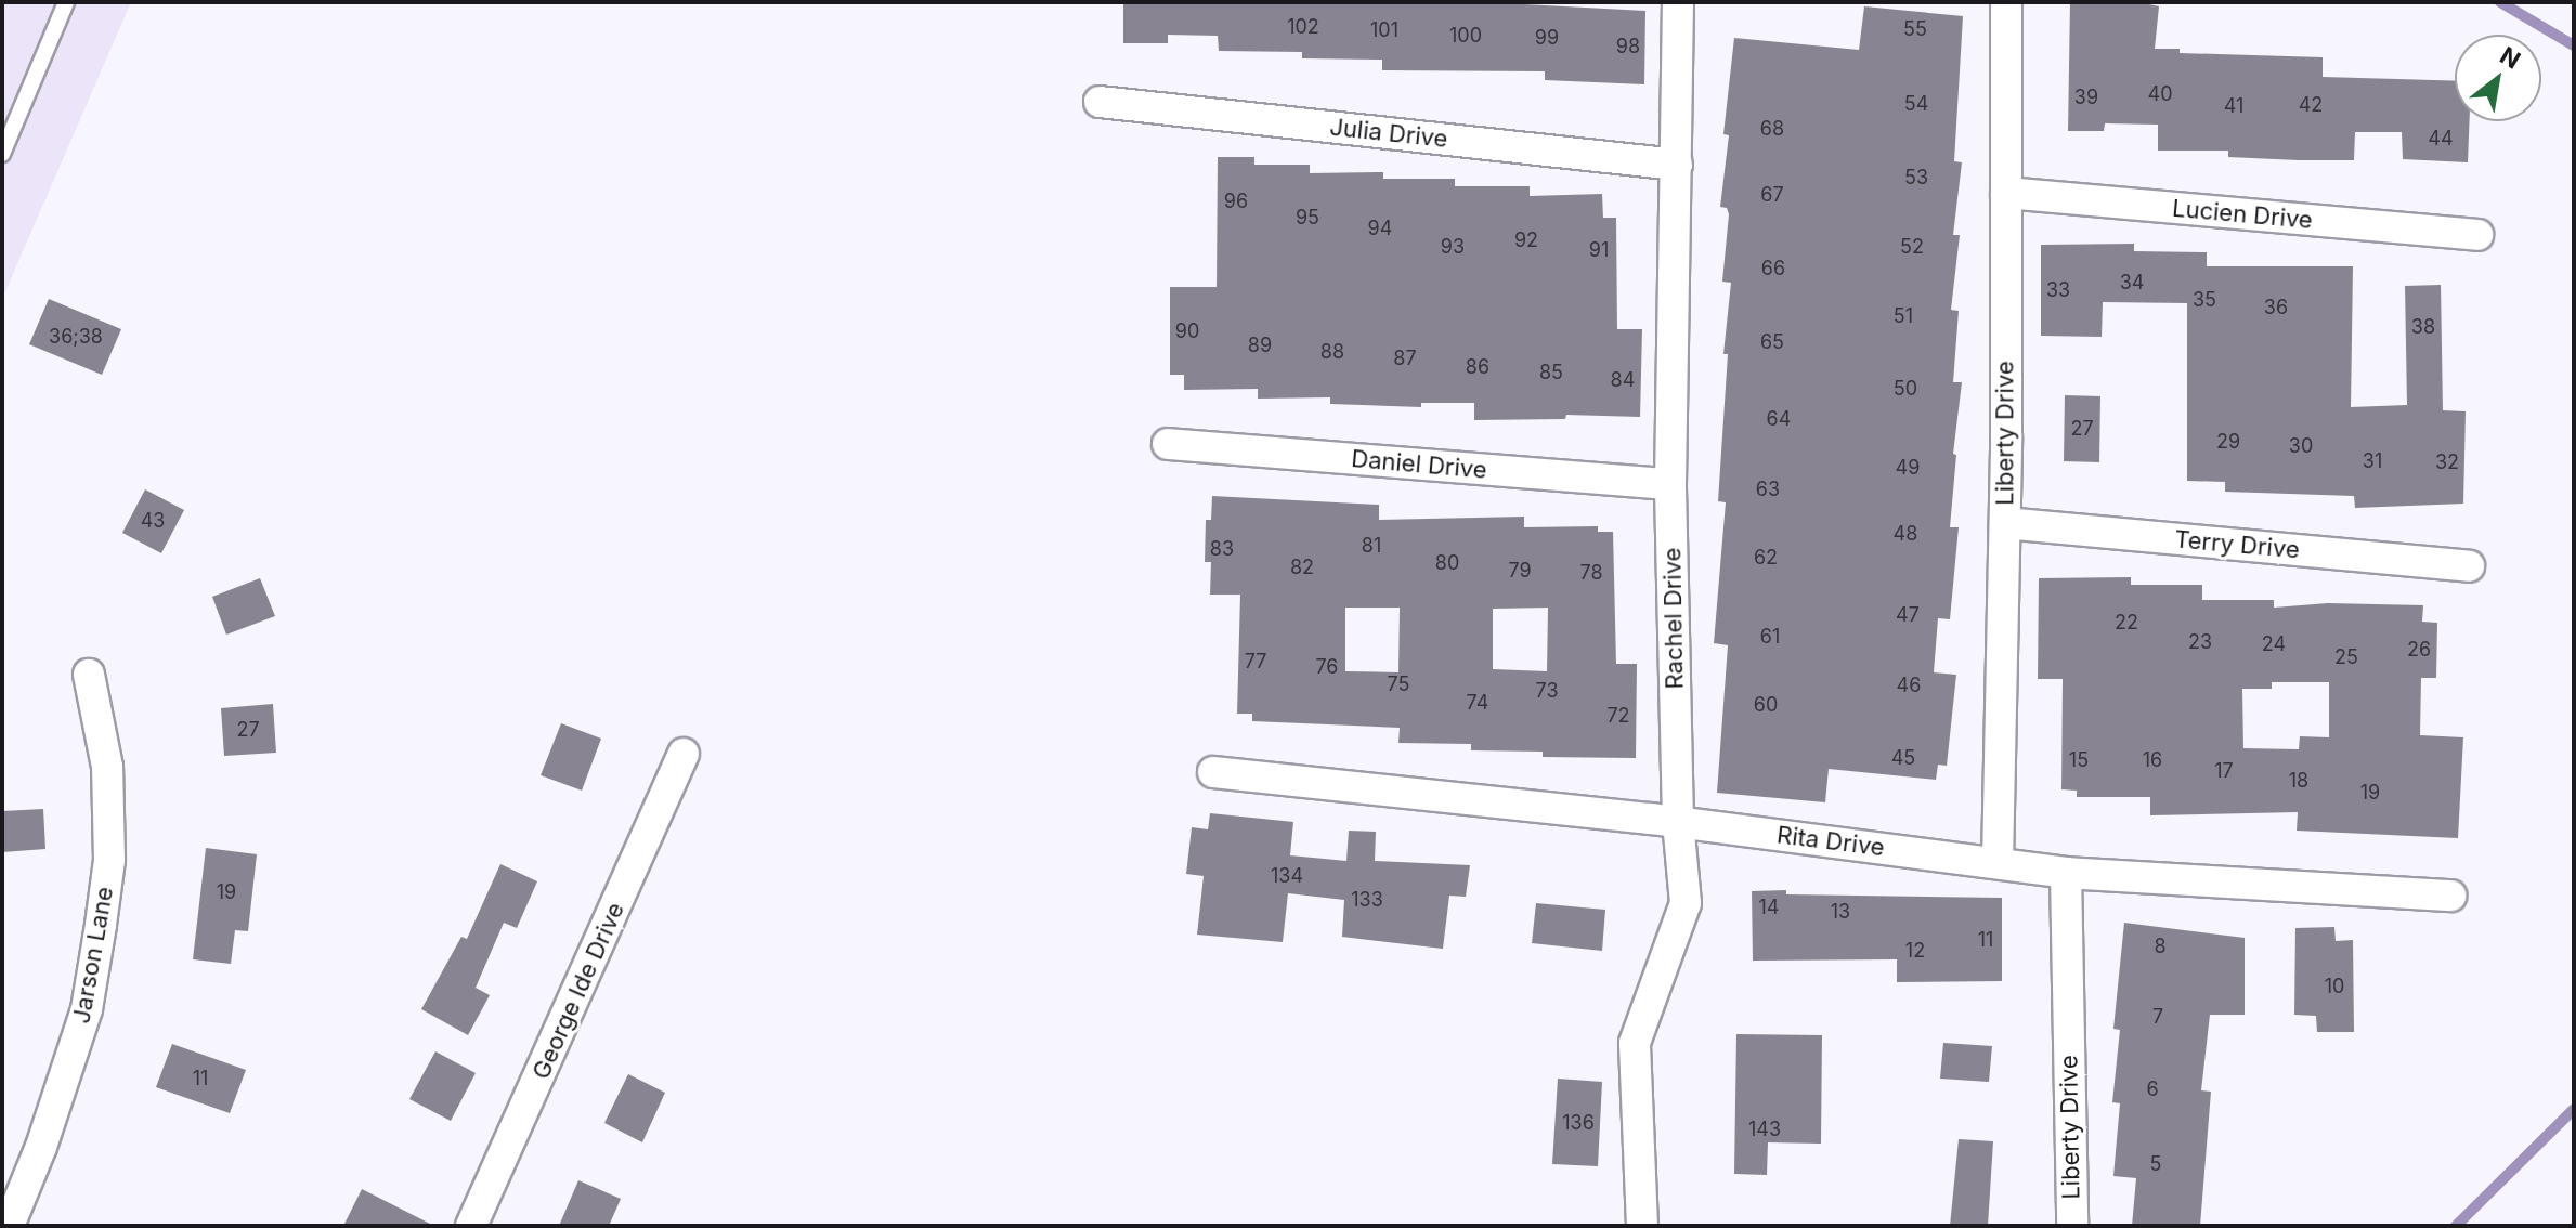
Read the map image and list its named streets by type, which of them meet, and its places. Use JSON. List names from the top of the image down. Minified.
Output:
{"streets":{"street":["Julia Drive","Lucien Drive","Liberty Drive","Daniel Drive","Terry Drive","Rachel Drive","Rita Drive","Jarson Lane","George Ide Drive"]},"crossings":[["Julia Drive","Rachel Drive"],["Lucien Drive","Liberty Drive"],["Liberty Drive","Terry Drive"],["Liberty Drive","Rita Drive"],["Daniel Drive","Rachel Drive"],["Rachel Drive","Rita Drive"]],"house_numbers":["102","55","101","100","99","98","40","39","54","42","41","68","44","53","67","96","95","94","92","93","52","91","66","34","33","35","36","51","38","90","36;38","65","89","88","87","86","85","84","50","64","27","29","30","31","32","49","63","43","48","81","83","62","80","82","79","78","47","22","61","23","24","26","25","77","76","75","46","73","74","60","72","27","45","15","16","17","18","19","134","19","133","14","13","11","8","12","10","7","11","6","136","143","5"],"north":"top right"}
